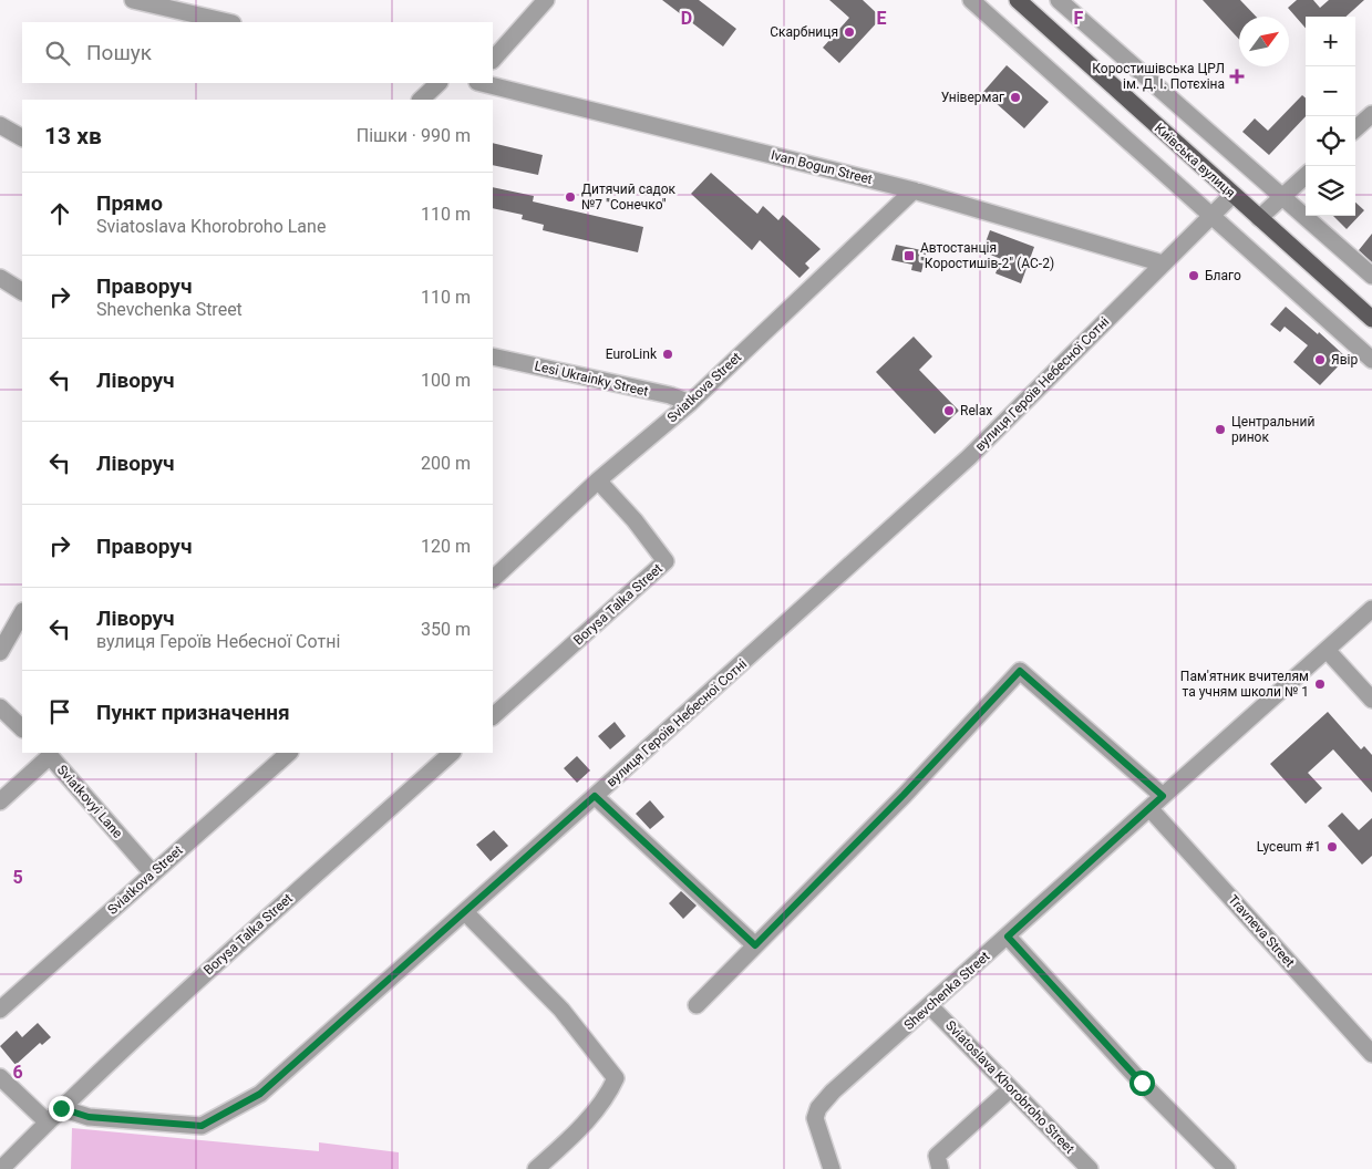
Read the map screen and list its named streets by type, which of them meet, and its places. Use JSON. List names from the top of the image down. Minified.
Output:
{"streets":{"main road":["Київська вулиця"],"street":["Ivan Bogun Street","Lesi Ukrainky Street","вулиця Героїв Небесної Сотні","Sviatkova Street","Borysa Talka Street","Sviatkovyi Lane","Travneva Street","Shevchenka Street","Sviatoslava Khorobroho Street"]},"crossings":[["Київська вулиця","вулиця Героїв Небесної Сотні"],["Ivan Bogun Street","вулиця Героїв Небесної Сотні"],["Ivan Bogun Street","Sviatkova Street"],["Lesi Ukrainky Street","Sviatkova Street"],["вулиця Героїв Небесної Сотні","Borysa Talka Street"],["Sviatkova Street","Borysa Talka Street"],["Sviatkova Street","Sviatkovyi Lane"],["Travneva Street","Shevchenka Street"],["Shevchenka Street","Sviatoslava Khorobroho Street"]],"places":{"other":["Скарбниця","Універмаг","Дитячий садок №7 \"Сонечко\"","Благо","EuroLink","Явір","Relax","Центральний ринок","Пам'ятник вчителям та учням школи № 1","Lyceum #1"],"health":["Коростишівська ЦРЛ ім. Д. І. Потєхіна"],"transit":["Автостанція \"Коростишів-2\" (АС-2)"]},"north":"top right","page":{"map_buttons":["+","−"],"search":"Пошук","heading":["13 хв","Пішки · 990 m"],"list":[["Прямо","Sviatoslava Khorobroho Lane","110 m"],["Праворуч","Shevchenka Street","110 m"],["Ліворуч","100 m"],["Ліворуч","200 m"],["Праворуч","120 m"],["Ліворуч","вулиця Героїв Небесної Сотні","350 m"],"Пункт призначення"]},"grid":{"columns":["D","E","F"],"rows":["5","6"]}}
